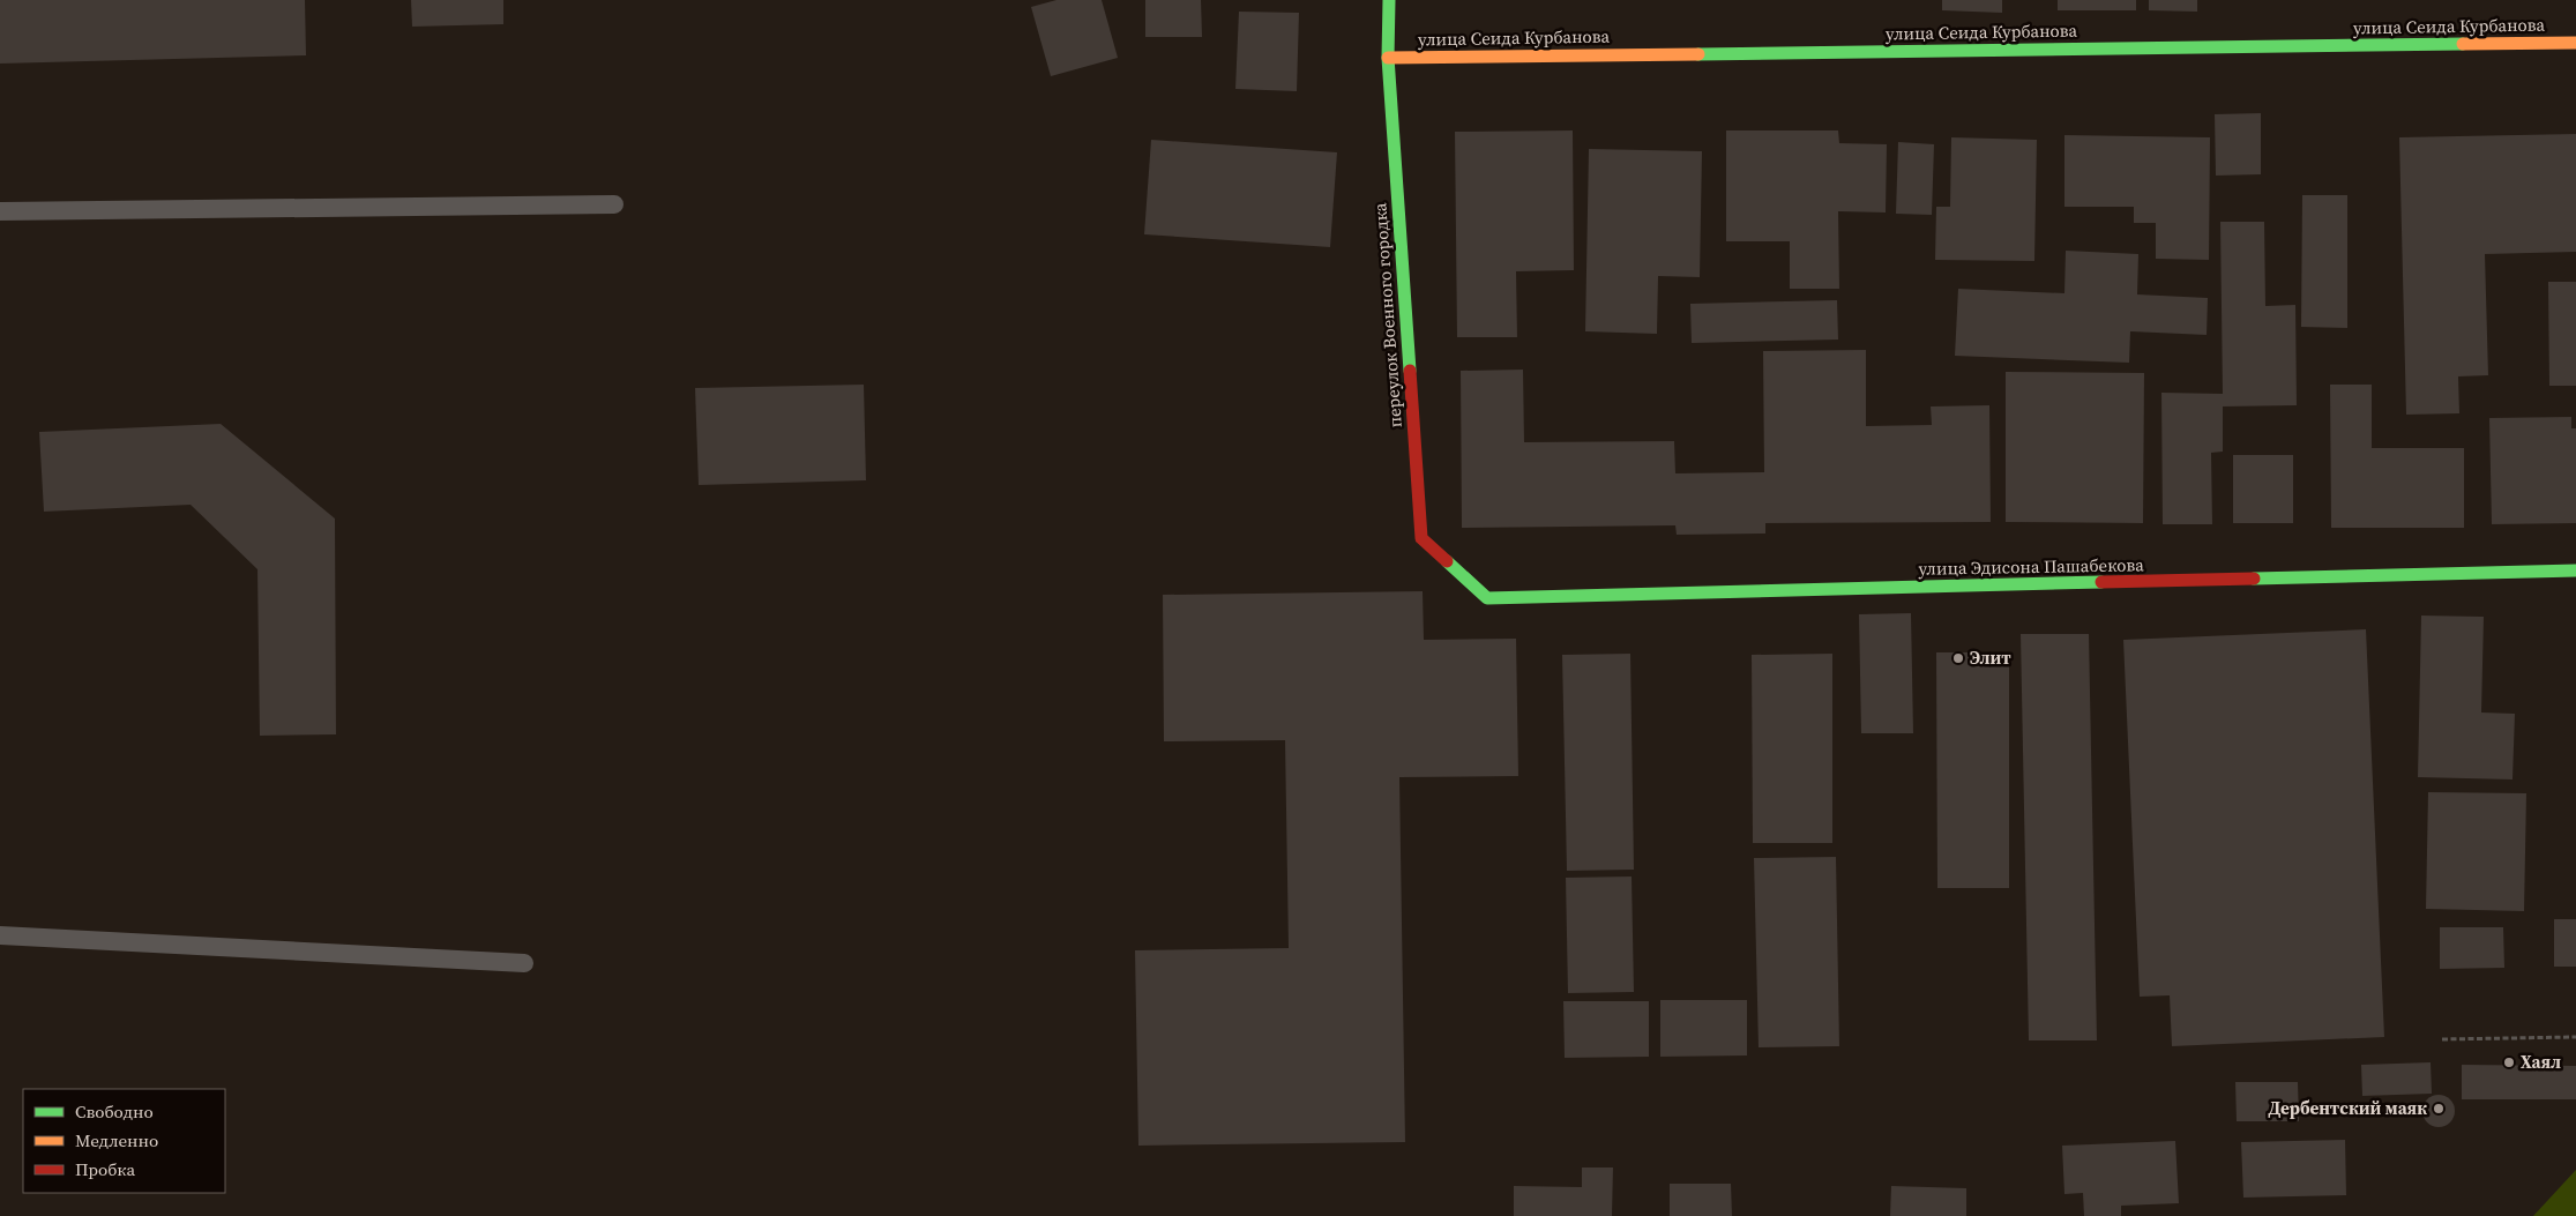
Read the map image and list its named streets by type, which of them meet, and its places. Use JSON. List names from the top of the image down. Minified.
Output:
{"streets":{"street":["улица Сеида Курбанова","переулок Военного городка","улица Эдисона Пашабекова"]},"crossings":[["улица Сеида Курбанова","переулок Военного городка"],["переулок Военного городка","улица Эдисона Пашабекова"]],"places":["Элит","Хаял","Дербентский маяк"],"legend":["Свободно","Медленно","Пробка"]}
